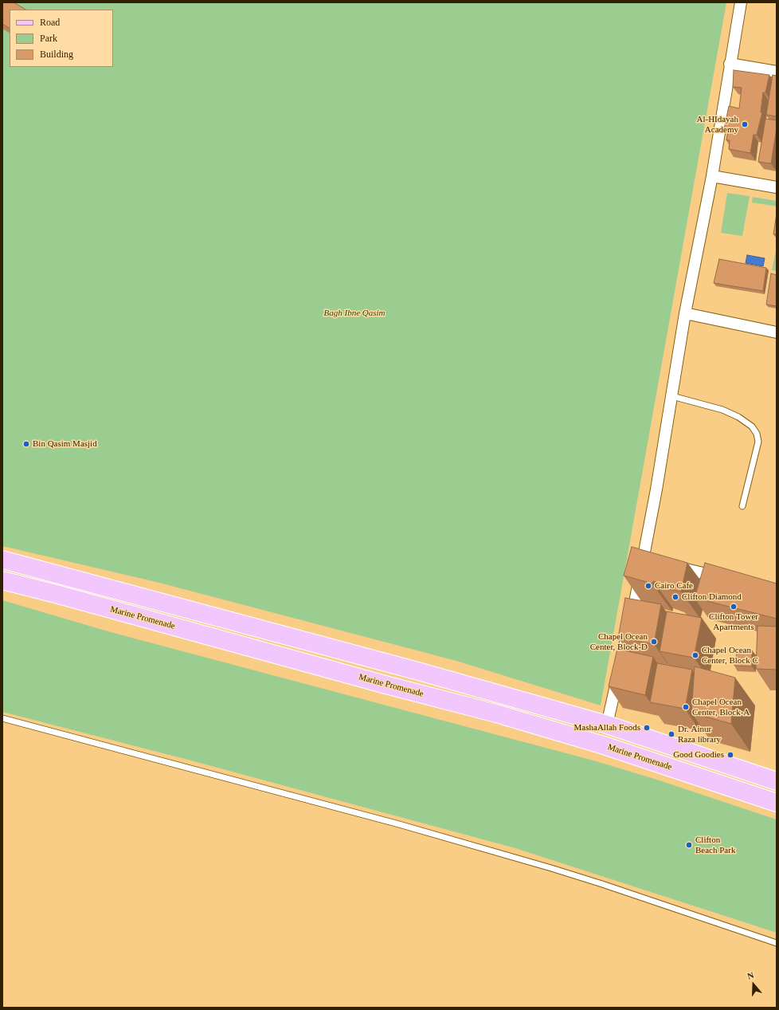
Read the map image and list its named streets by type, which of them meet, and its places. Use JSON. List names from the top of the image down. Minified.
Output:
{"streets":{"main road":["Marine Promenade"]},"parks":["Bagh Ibne Qasim"],"places":["Al-HIdayah Academy","Bin Qasim Masjid","Cairo Cafe","Clifton Diamond","Clifton Tower Apartments","Chapel Ocean Center, Block-D","Chapel Ocean Center, Block C","Chapel Ocean Center, Block-A","MashaAllah Foods","Dr. Ainur Raza library","Good Goodies","Clifton Beach Park"],"legend":["Road","Park","Building"],"north":"top"}
